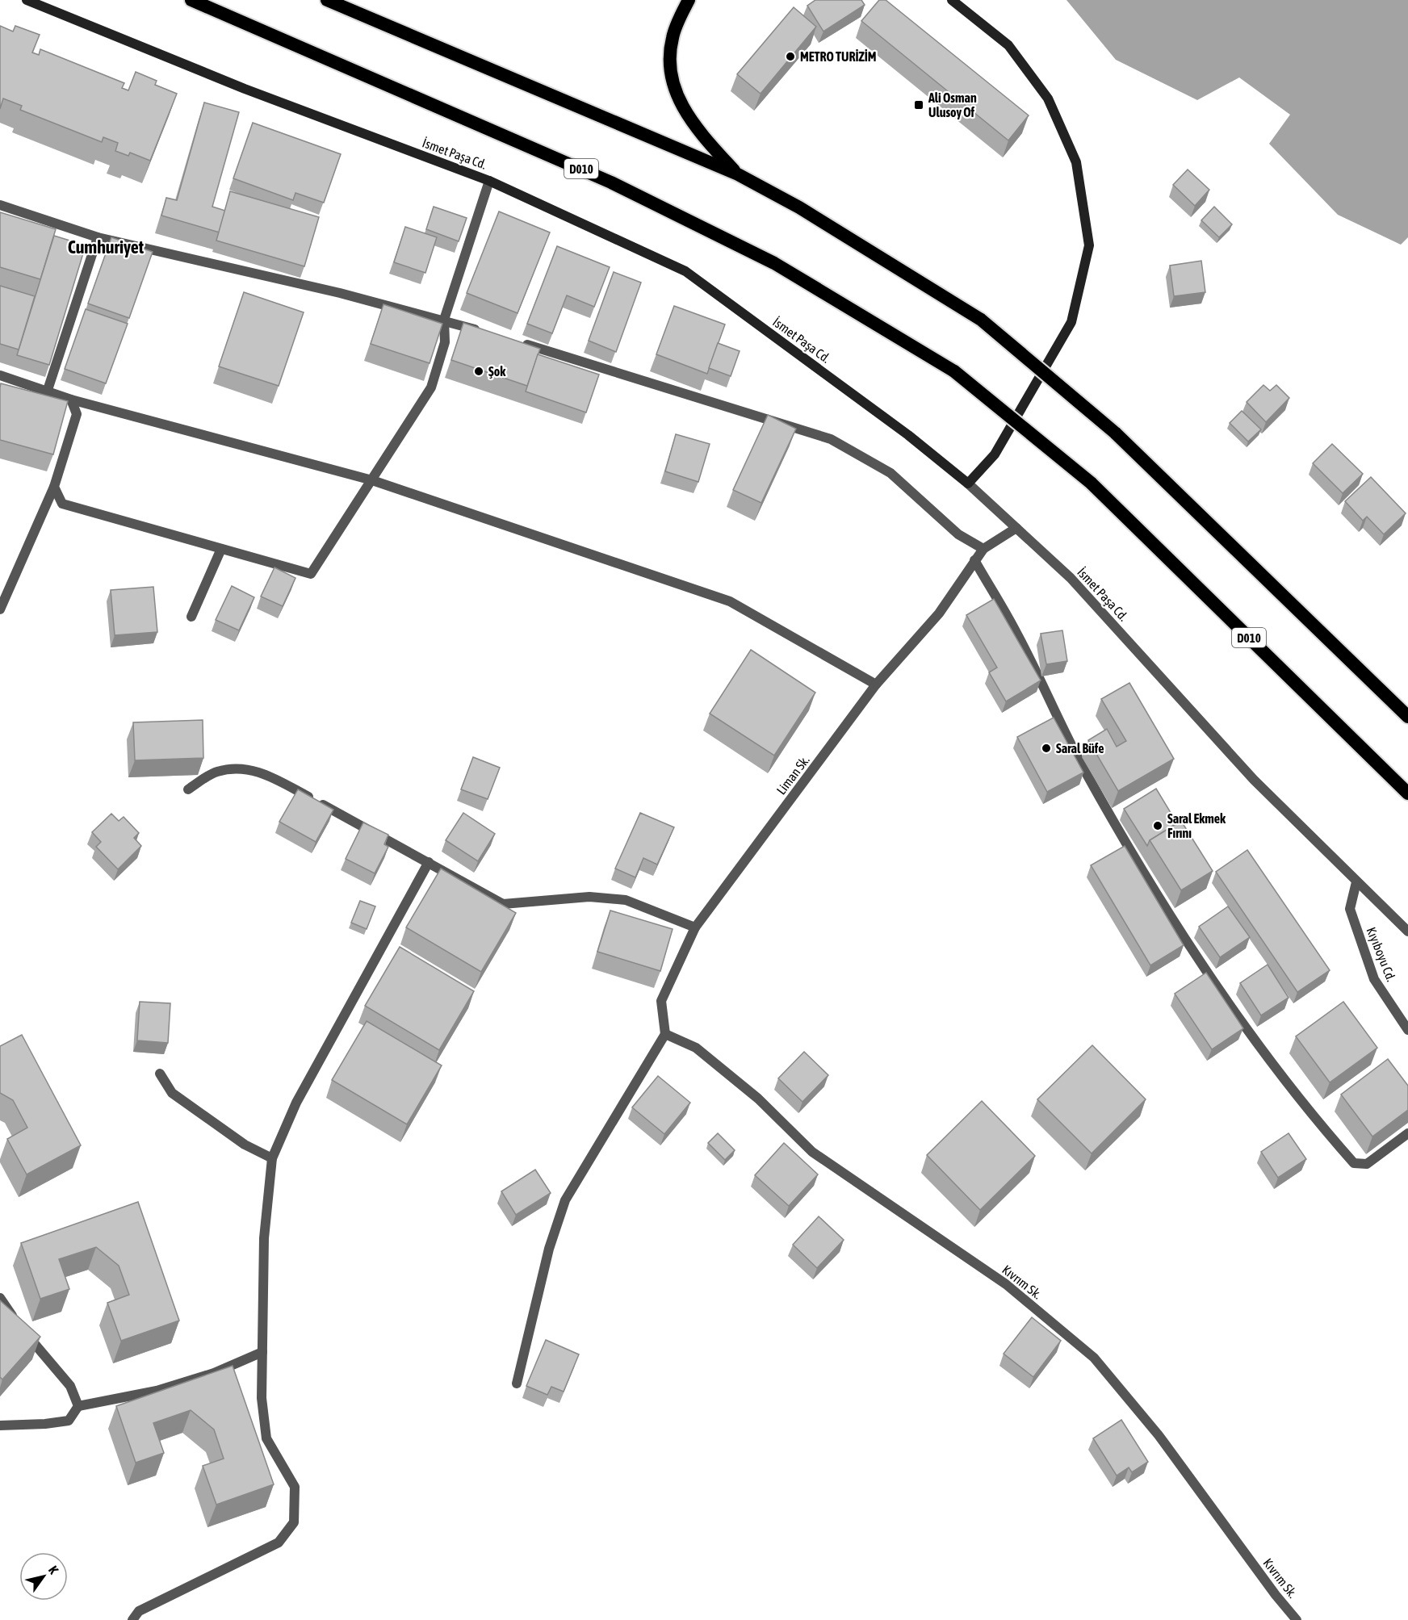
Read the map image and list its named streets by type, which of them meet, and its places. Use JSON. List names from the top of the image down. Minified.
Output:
{"streets":{"highway":["D010"],"main road":["İsmet Paşa Cd."],"street":["Liman Sk.","Kıyıboyu Cd.","Kıvrım Sk."]},"crossings":[["İsmet Paşa Cd.","Liman Sk."],["İsmet Paşa Cd.","Kıyıboyu Cd."],["Liman Sk.","Kıvrım Sk."]],"districts":["Cumhuriyet"],"places":{"other":["METRO TURİZİM","Şok","Saral Büfe","Saral Ekmek Fırını"],"transit":["Ali Osman Ulusoy Of"]},"north":"top right"}
